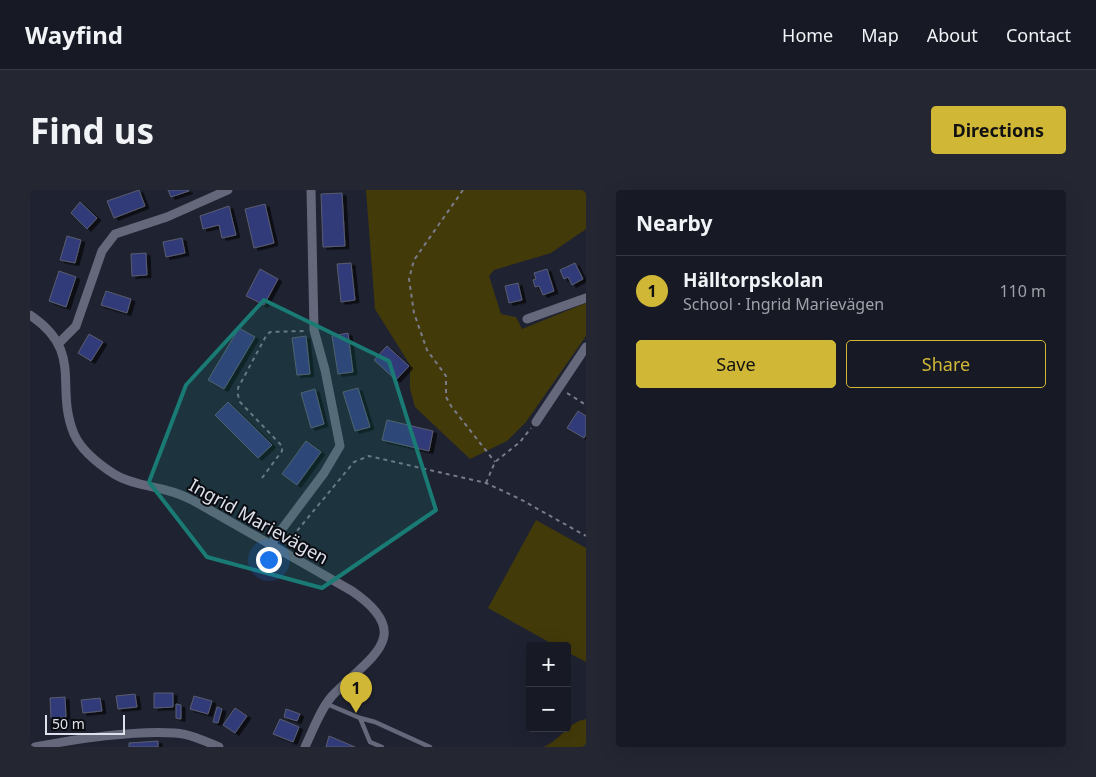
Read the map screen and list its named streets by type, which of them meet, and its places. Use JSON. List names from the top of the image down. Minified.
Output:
{"streets":{"street":["Ingrid Marievägen"]},"scale_bar":"50 m","page":{"header":"Wayfind","nav":["Home","Map","About","Contact"],"buttons":["Directions",["Save","Share"]],"title":"Find us","heading":"Nearby","list":[{"mark":"1","name":"Hälltorpskolan","note":"School · Ingrid Marievägen","value":"110 m"}],"map_buttons":["+","−"],"pins":"1","scale":"50 m"}}
